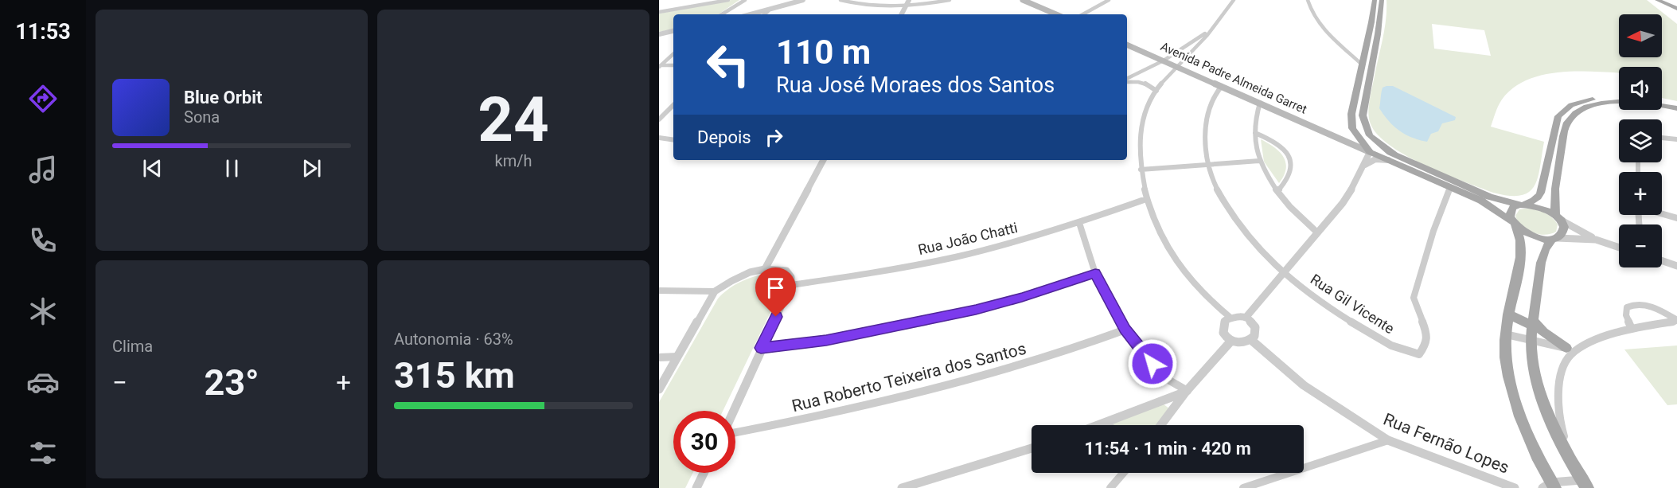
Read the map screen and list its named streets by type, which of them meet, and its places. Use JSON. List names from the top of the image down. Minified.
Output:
{"streets":{"main road":["Avenida Padre Almeida Garret"],"street":["Rua João Chatti","Rua Gil Vicente","Rua Roberto Teixeira dos Santos","Rua Fernão Lopes"]},"crossings":[["Avenida Padre Almeida Garret","Rua Gil Vicente"]],"north":"left","page":{"tabs":"11:53","tile":[["24","km/h"],"Clima",["Autonomia · 63%","315 km"]],"map_buttons":["+","−"],"turn":["110 m","Rua José Moraes dos Santos"],"song":["Blue Orbit","Sona"],"then":"Depois","heat":["−","23°","+"],"limit":"30","trip":"11:54 · 1 min · 420 m"}}
